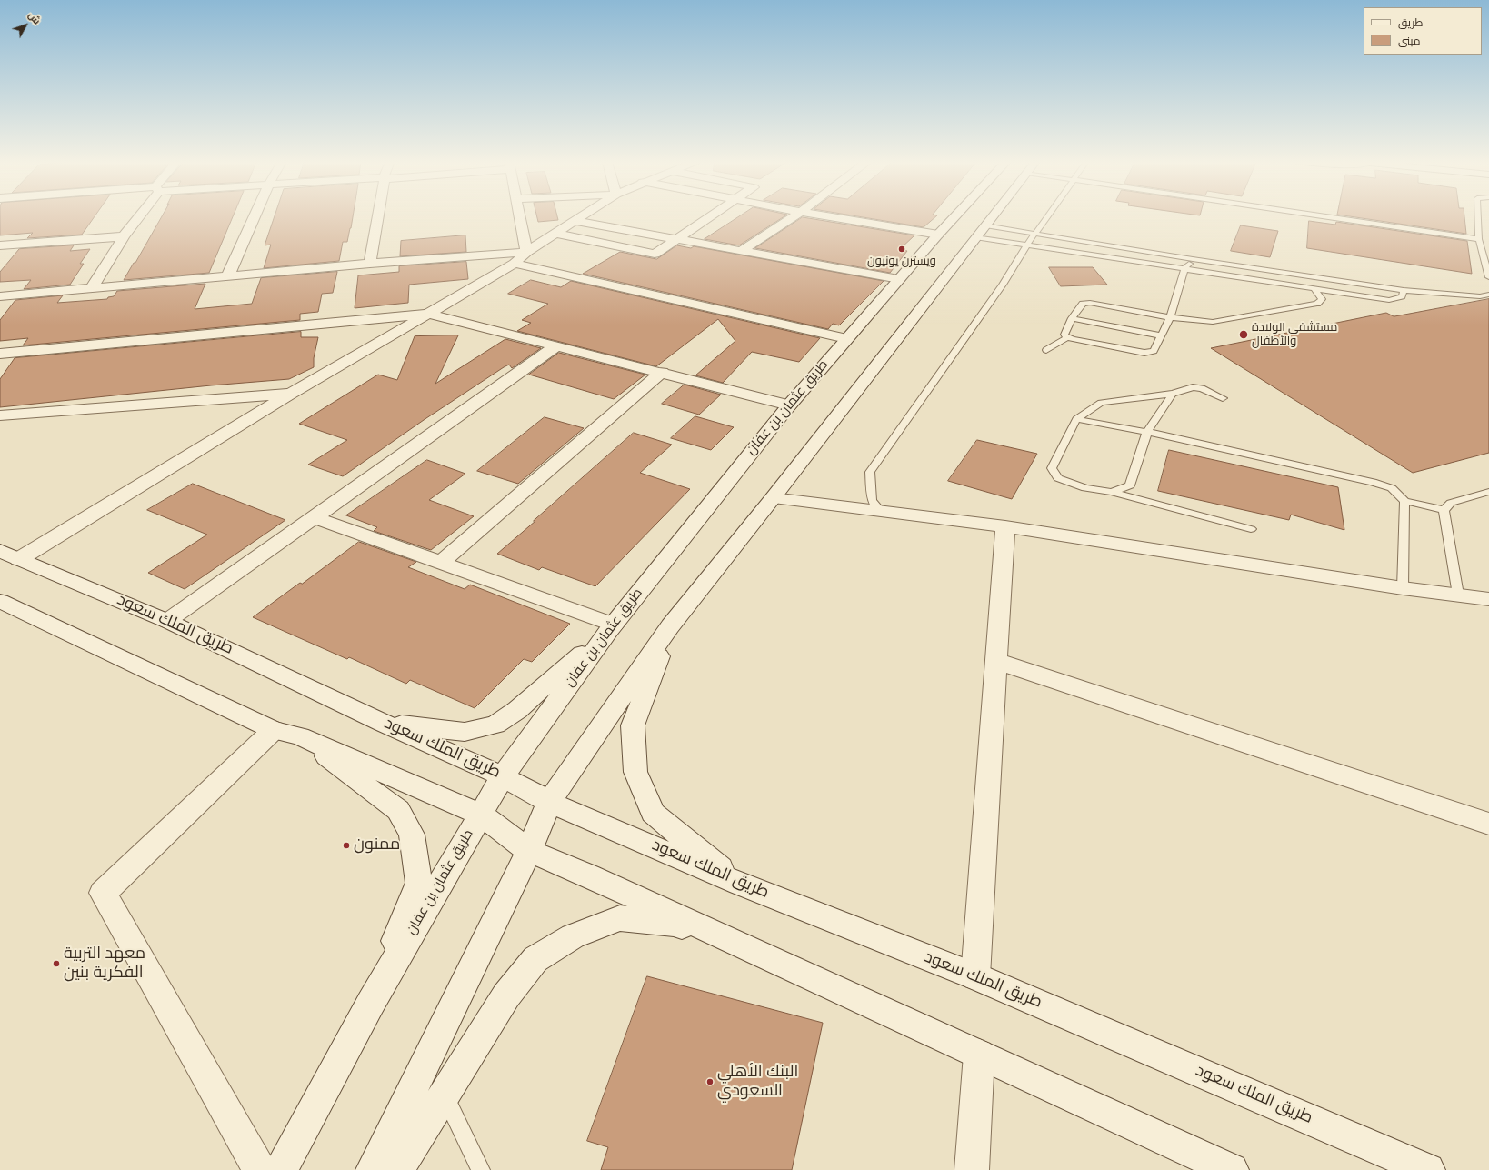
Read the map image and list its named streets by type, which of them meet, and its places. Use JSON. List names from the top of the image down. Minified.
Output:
{"streets":{"street":["طريق عثمان بن عفان","طريق الملك سعود"]},"crossings":[["طريق عثمان بن عفان","طريق الملك سعود"]],"places":["ويسترن يونيون","مستشفى الولادة والأطفال","ممنون","معهد التربية الفكرية بنين","البنك الأهلي السعودي"],"legend":["طريق","مبنى"],"north":"top right"}
